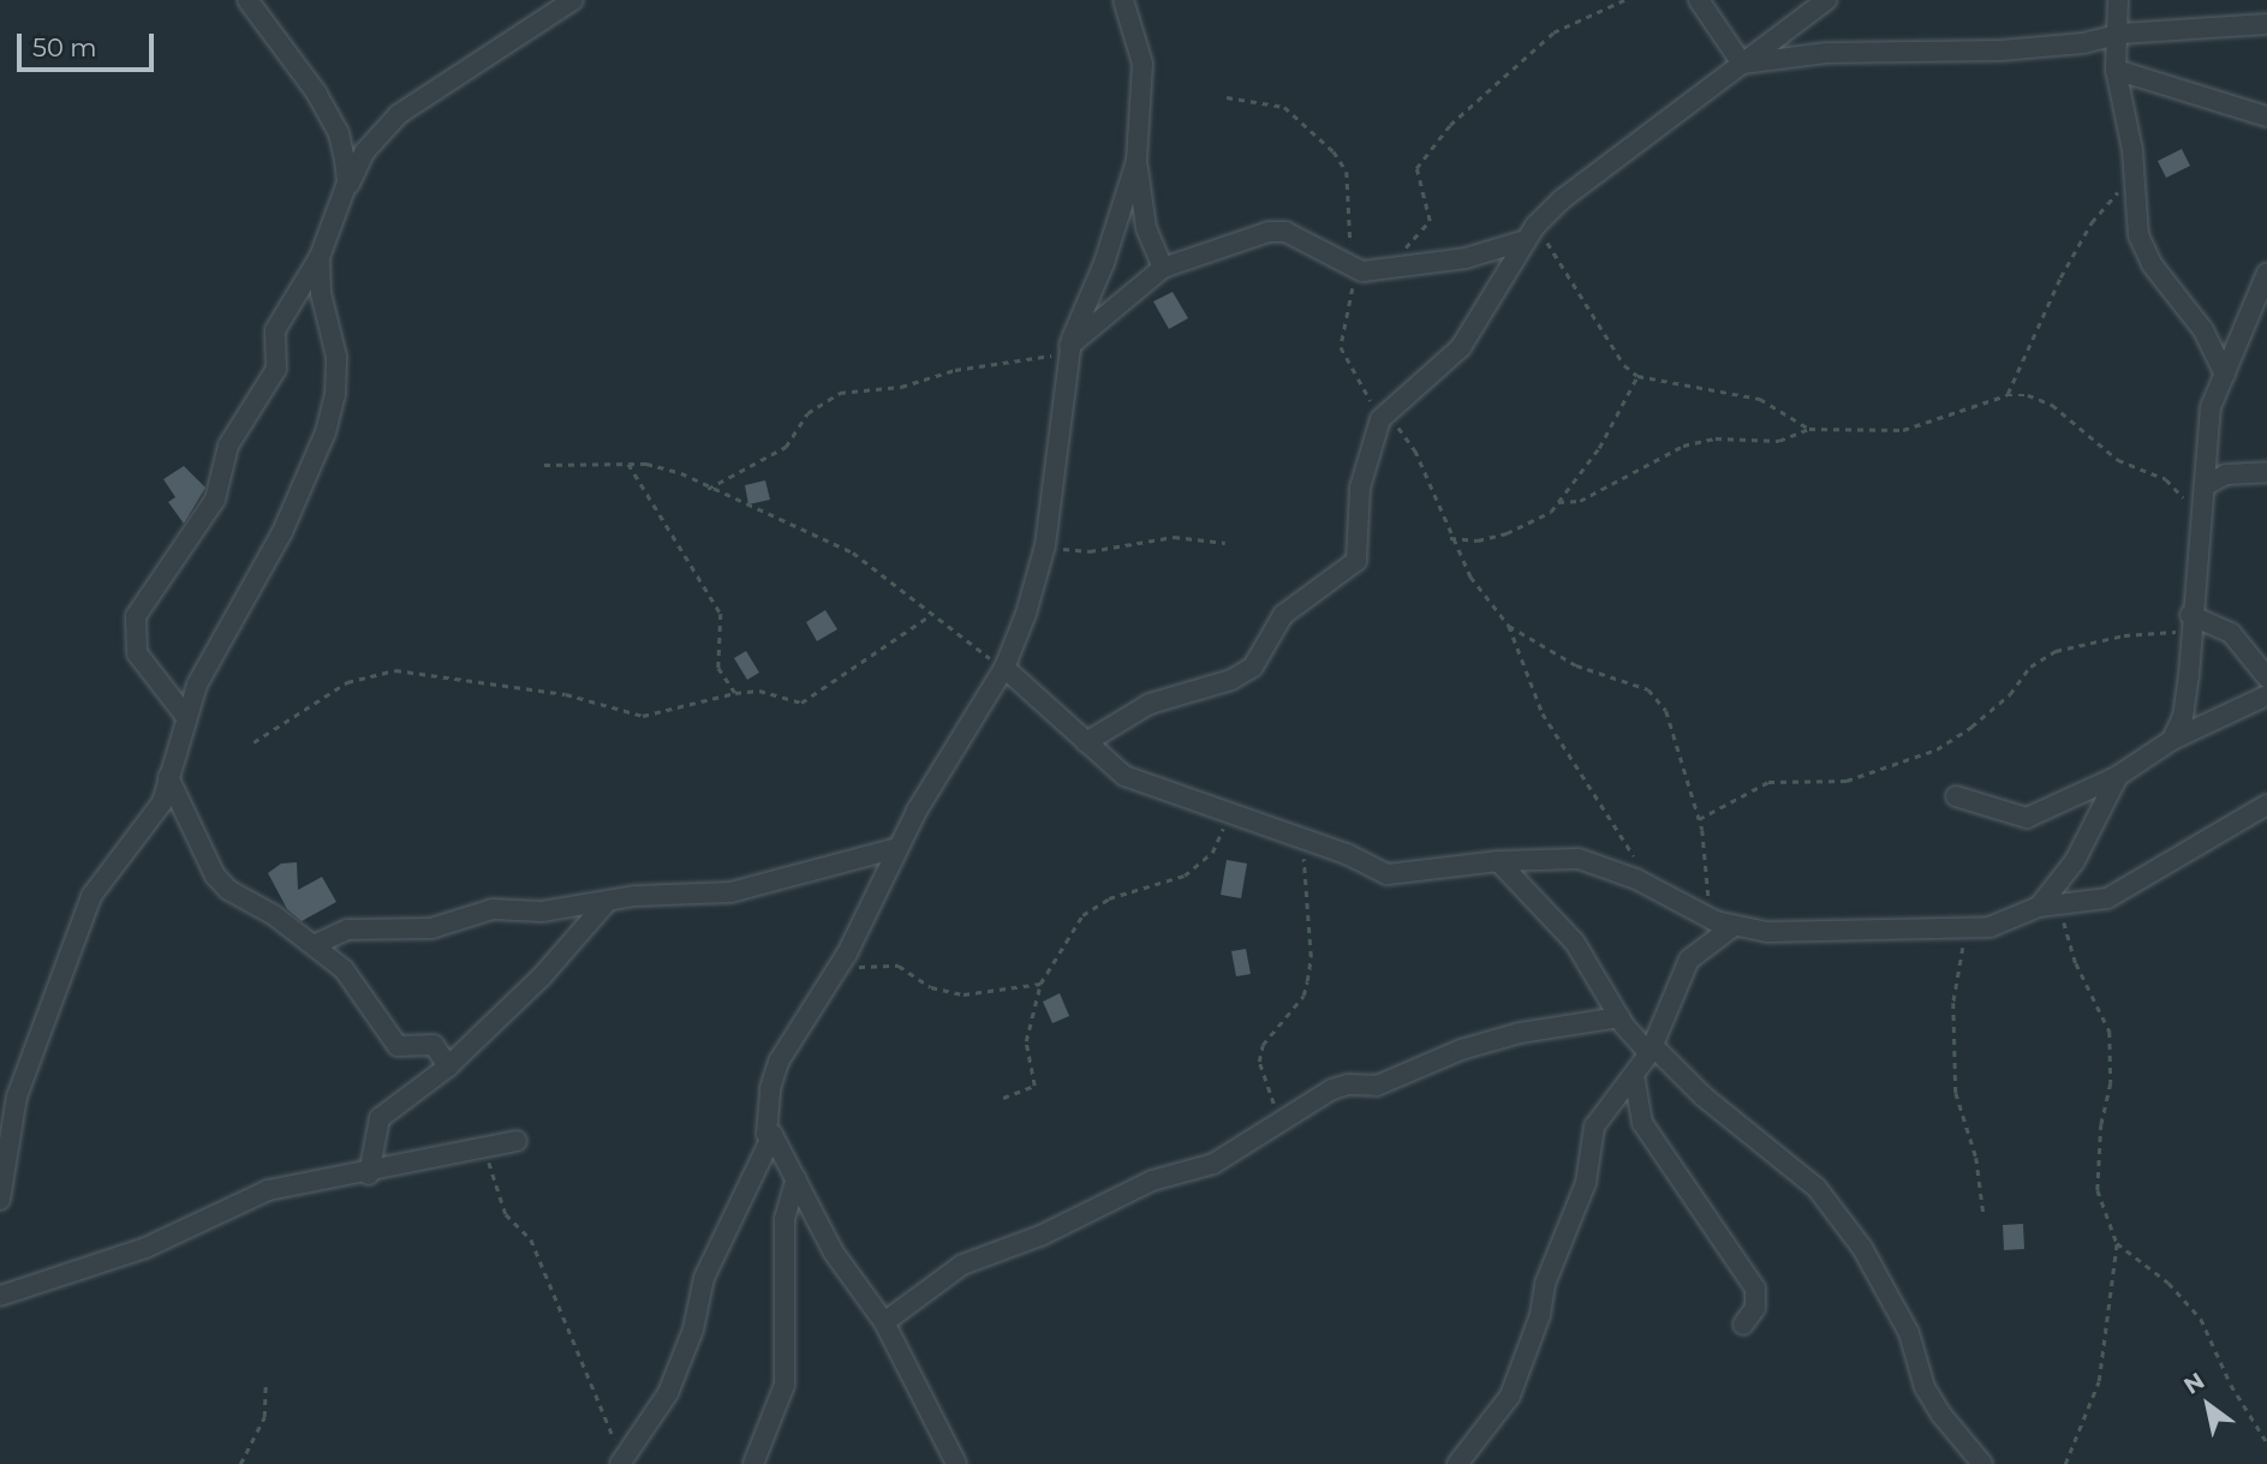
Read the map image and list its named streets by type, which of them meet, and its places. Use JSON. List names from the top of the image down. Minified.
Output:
{"scale_bar":"50 m","north":"top left"}
